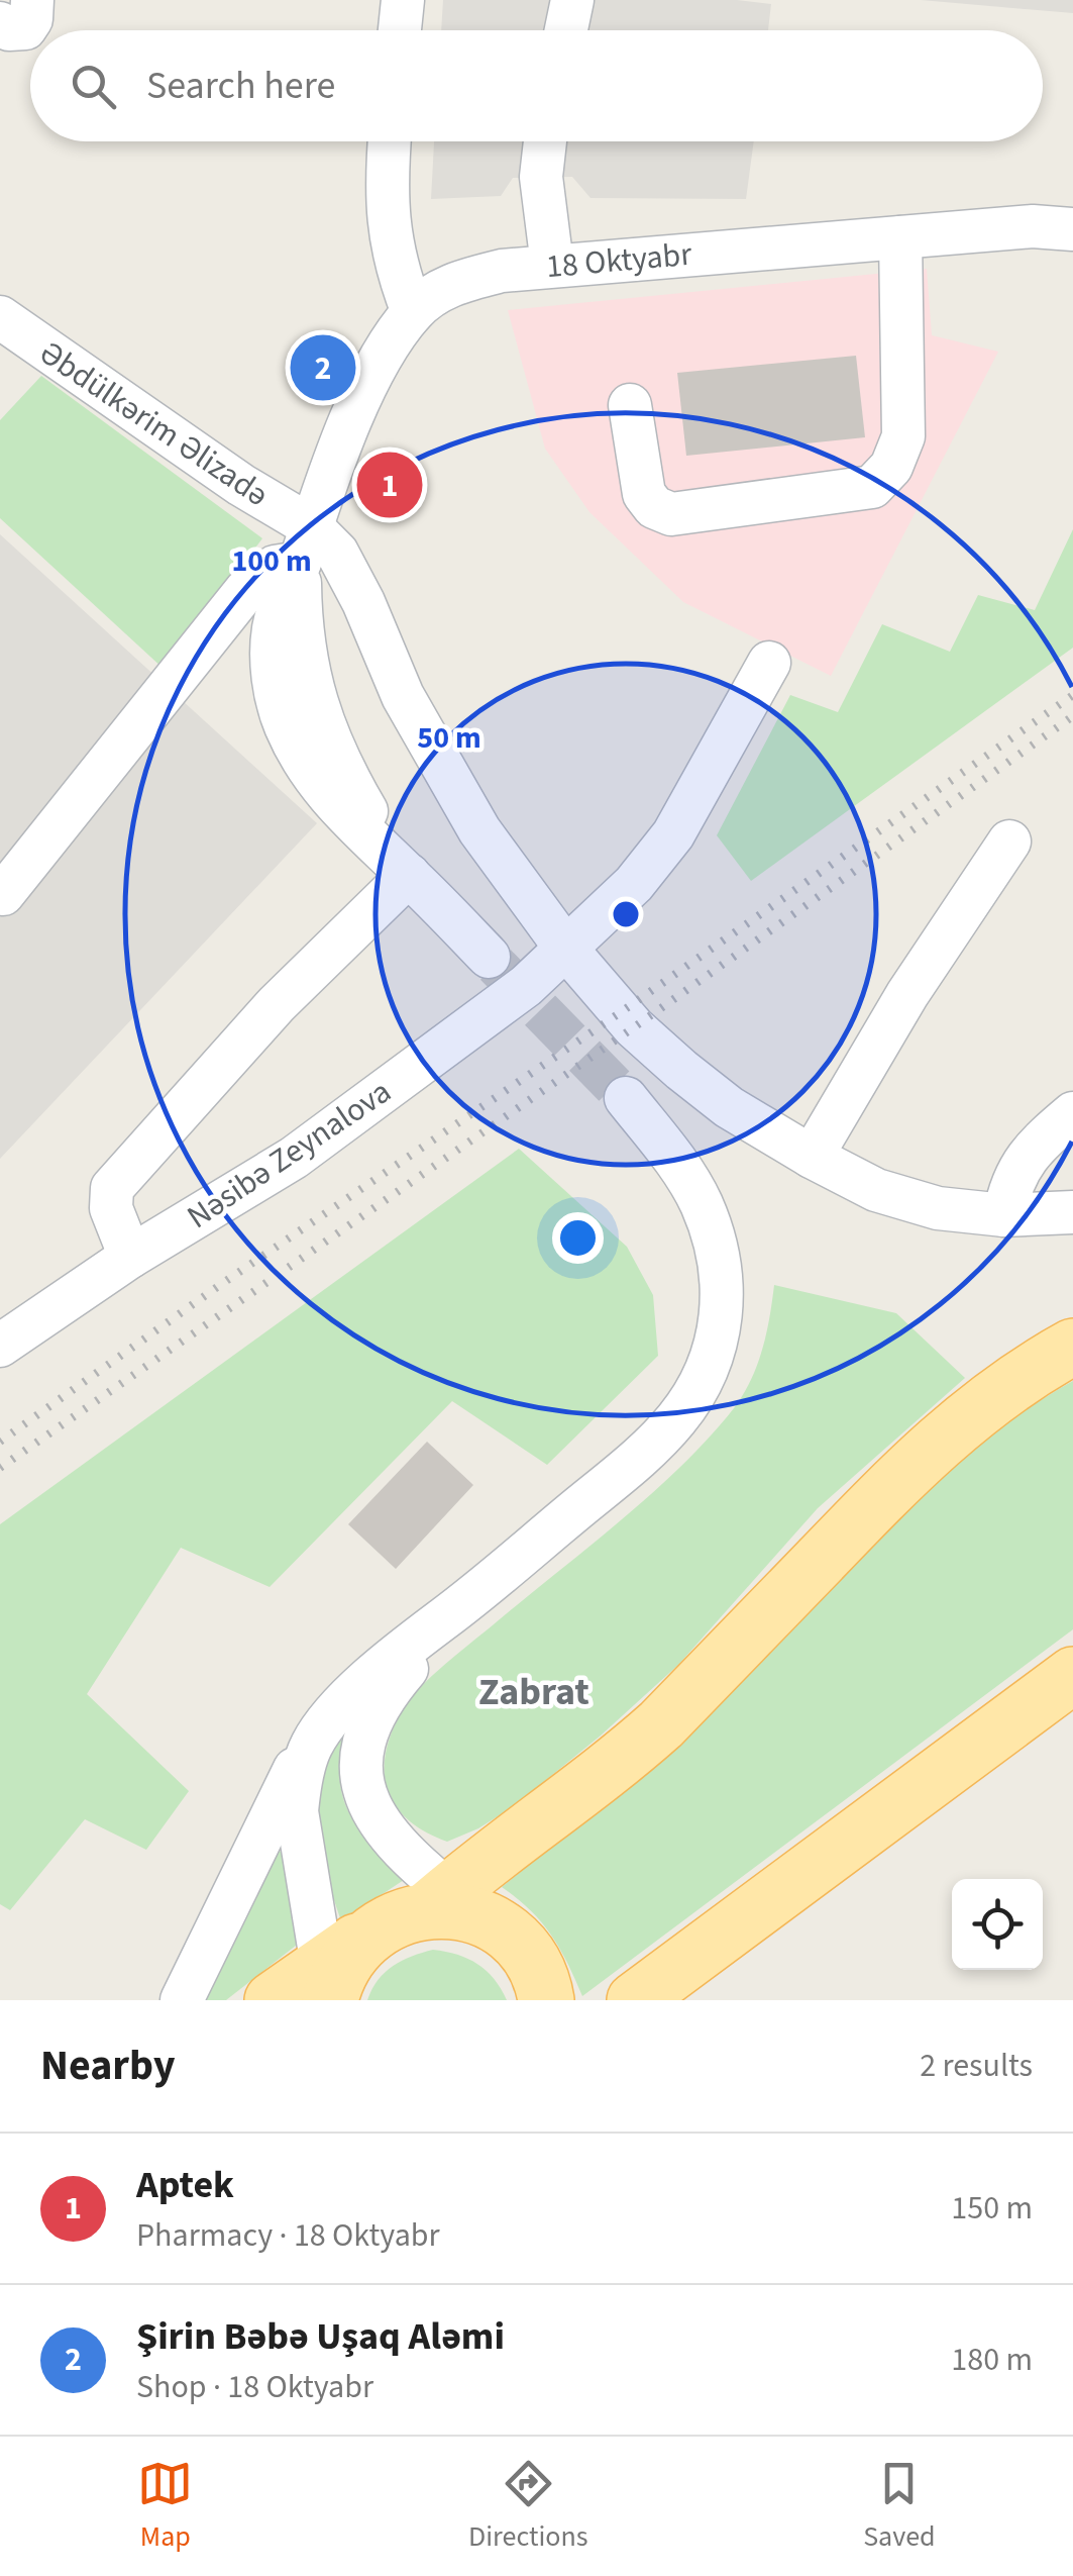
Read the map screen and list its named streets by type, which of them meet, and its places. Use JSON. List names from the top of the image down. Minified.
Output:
{"streets":{"street":["18 Oktyabr","Əbdülkərim Əlizadə","Nəsibə Zeynalova"]},"crossings":[["18 Oktyabr","Əbdülkərim Əlizadə"],["Əbdülkərim Əlizadə","Nəsibə Zeynalova"]],"districts":["Zabrat"],"page":{"search":"Search here","pins":["2","1"],"heading":["Nearby","2 results"],"list":[{"mark":"1","name":"Aptek","note":"Pharmacy · 18 Oktyabr","value":"150 m"},{"mark":"2","name":"Şirin Bəbə Uşaq Aləmi","note":"Shop · 18 Oktyabr","value":"180 m"}],"nav":["Map","Directions","Saved"]},"rings":["100 m","50 m"]}
